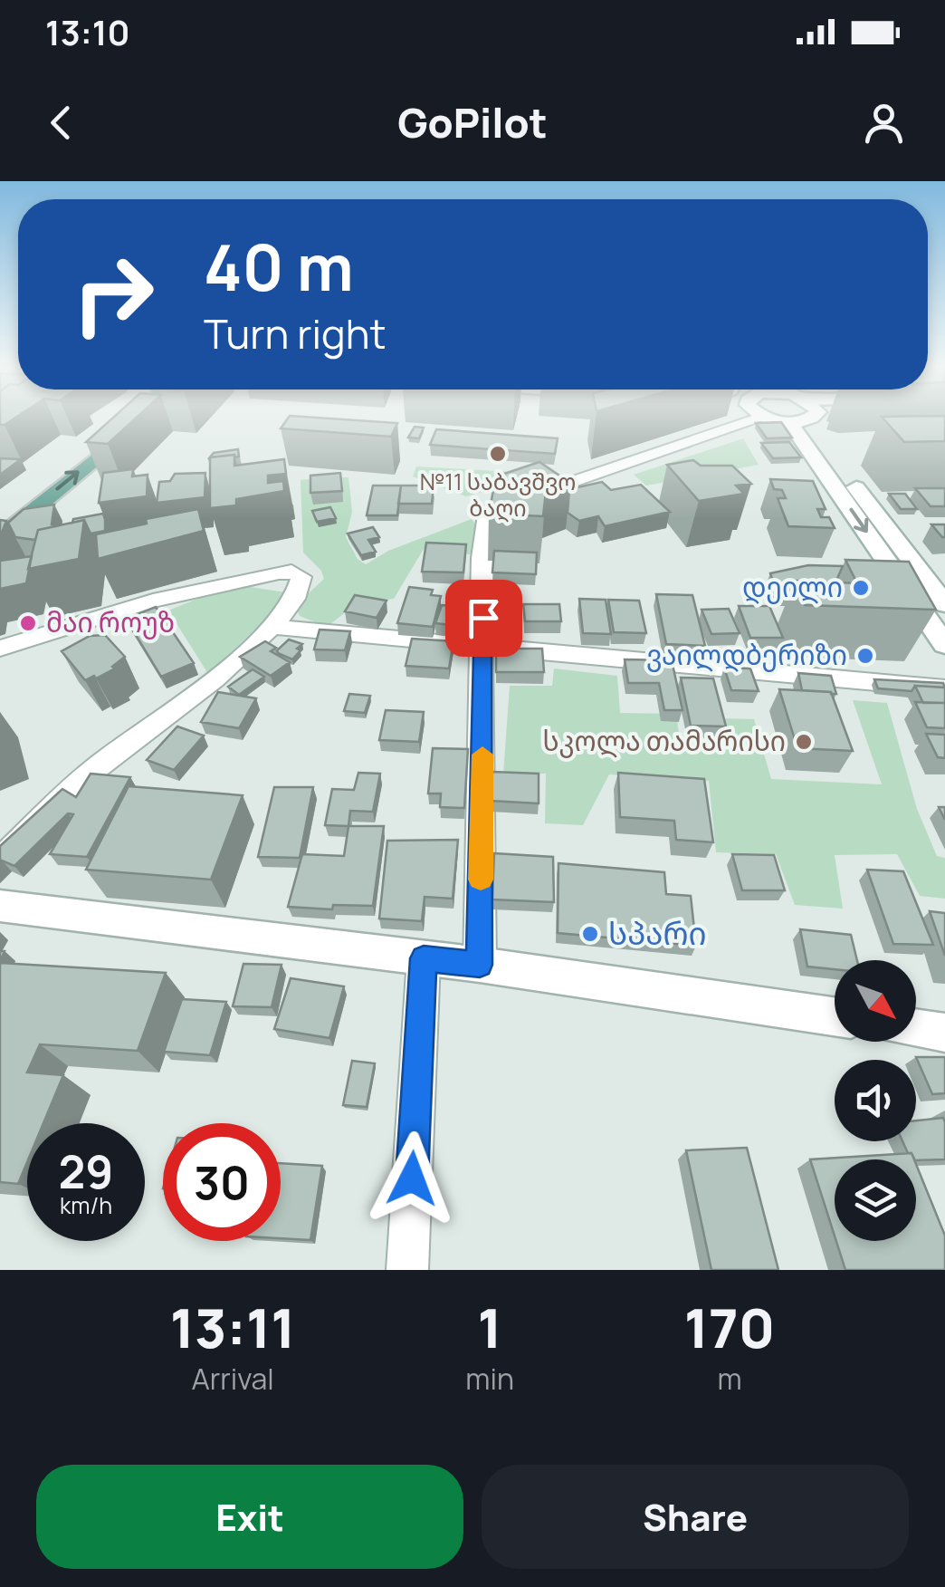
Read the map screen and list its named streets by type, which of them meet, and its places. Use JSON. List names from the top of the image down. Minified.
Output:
{"places":["№11 საბავშვო ბაღი","დეილი","მაი როუზ","ვაილდბერიზი","სკოლა თამარისი","სპარი"],"north":"bottom right","page":{"status":"13:10","header":"GoPilot","turn":["40 m","Turn right"],"speed":"29 km/h","limit":"30","eta":["13:11","Arrival","1","min","170","m"],"buttons":["Exit","Share"]}}
